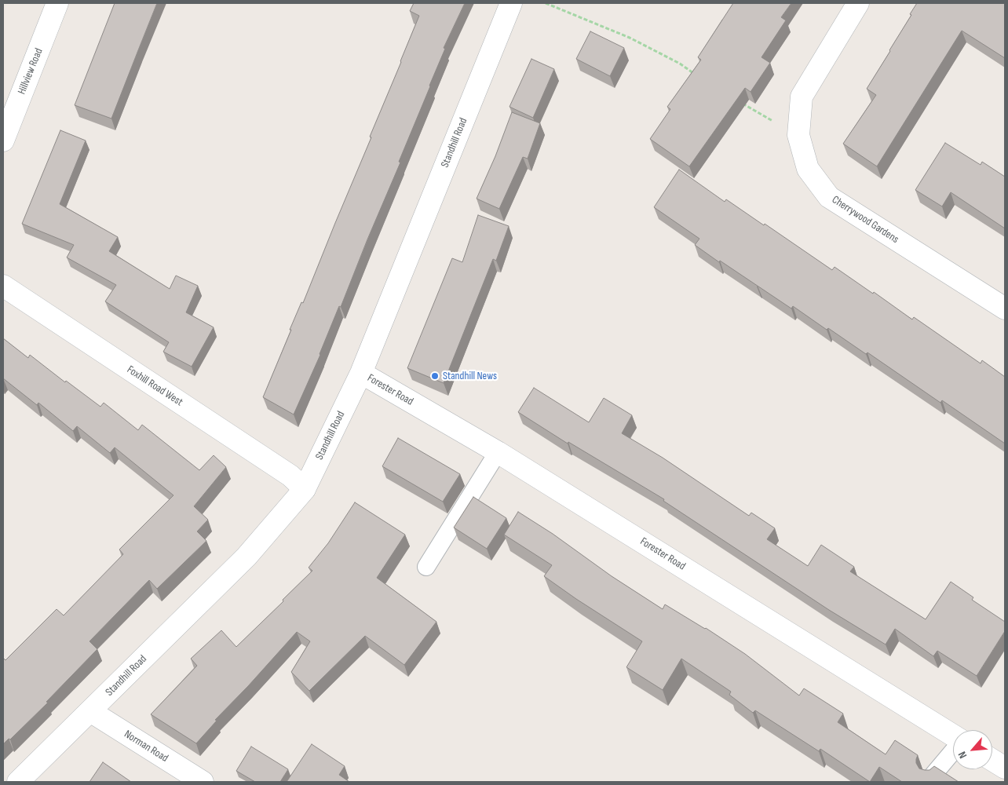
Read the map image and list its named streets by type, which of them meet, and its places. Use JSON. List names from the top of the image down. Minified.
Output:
{"streets":{"street":["Hillview Road","Standhill Road","Cherrywood Gardens","Foxhill Road West","Forester Road","Norman Road"]},"crossings":[["Standhill Road","Foxhill Road West"],["Standhill Road","Forester Road"],["Standhill Road","Norman Road"]],"places":["Standhill News"],"north":"bottom left"}
